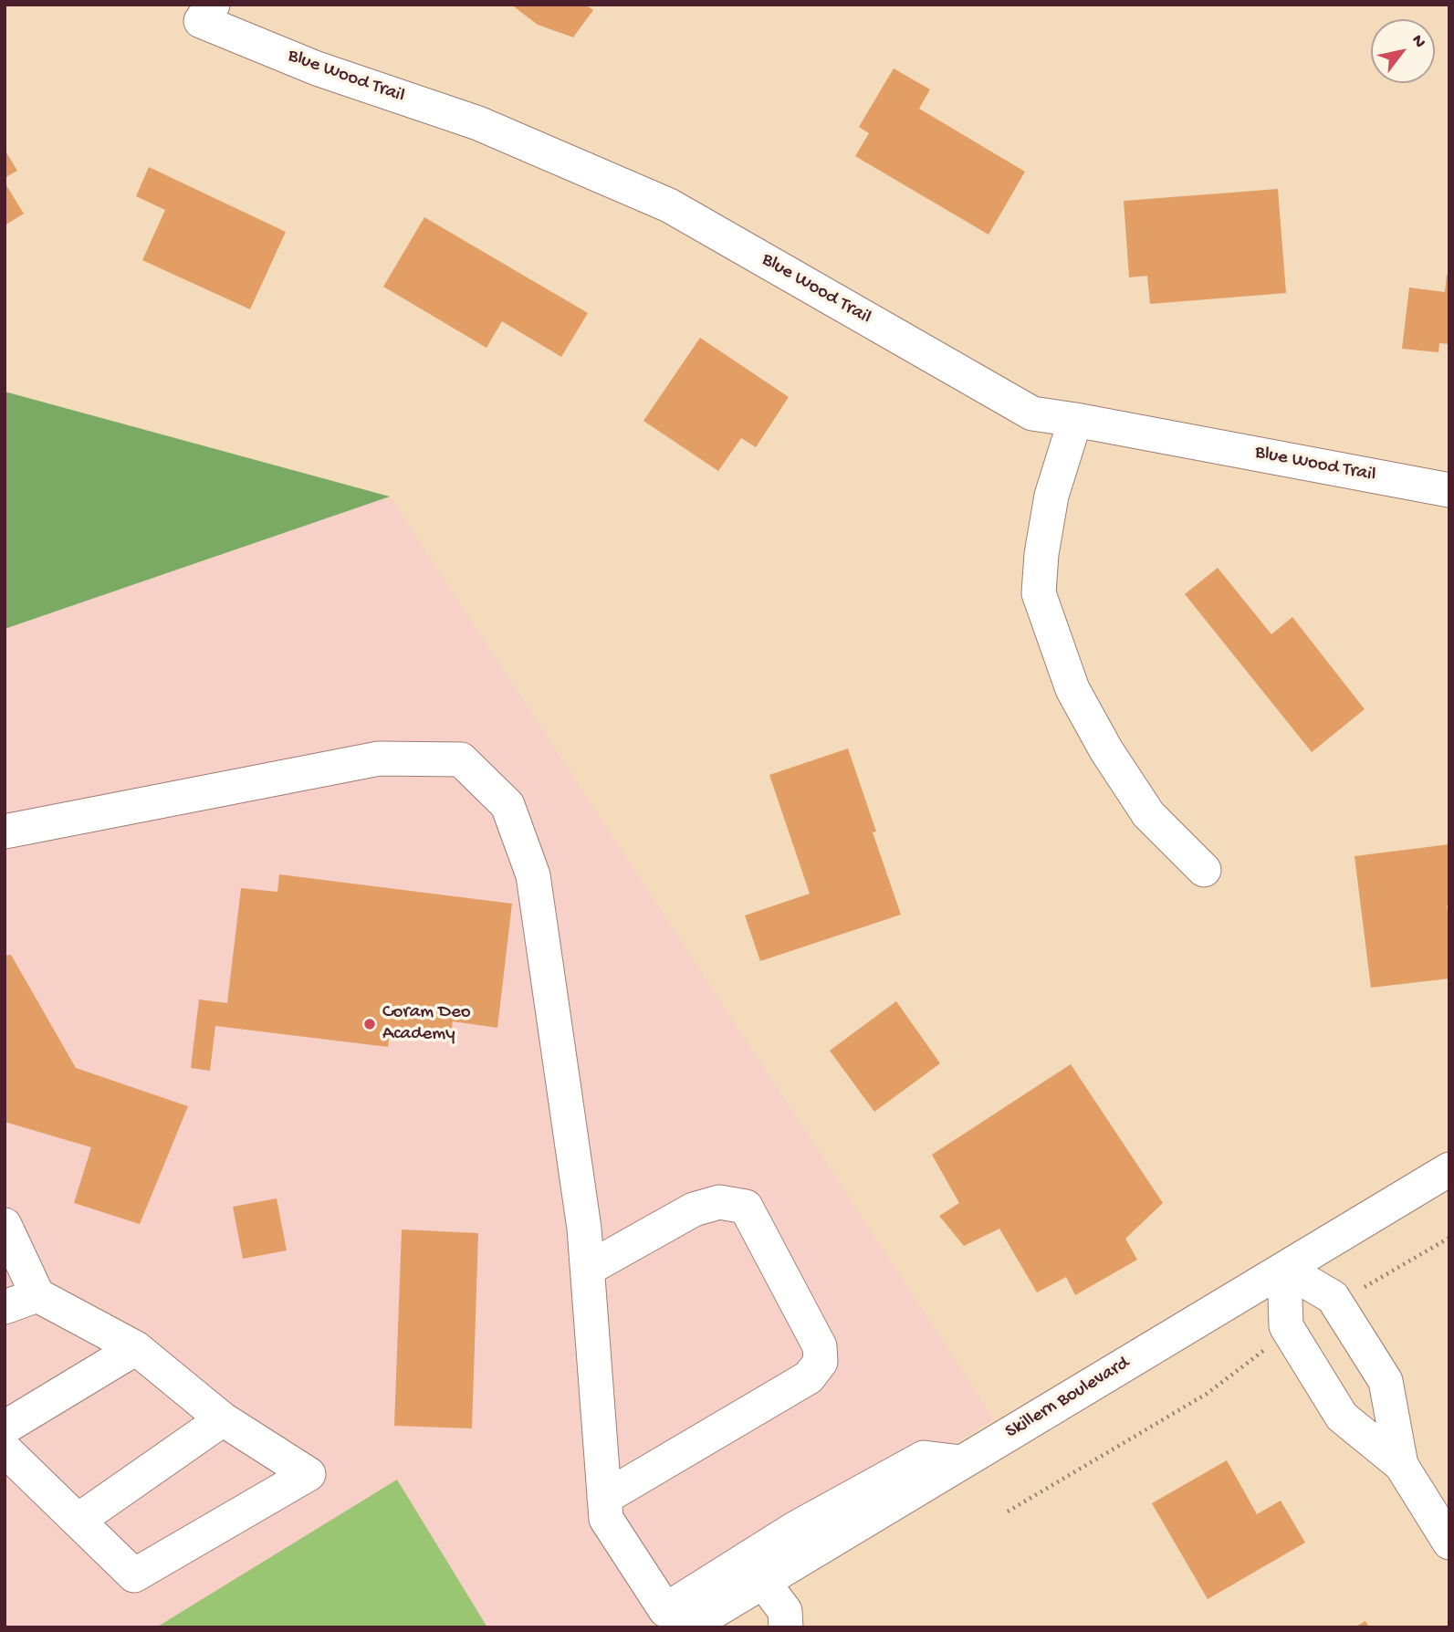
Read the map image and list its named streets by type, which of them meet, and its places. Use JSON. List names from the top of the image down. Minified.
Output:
{"streets":{"street":["Blue Wood Trail","Skillern Boulevard"]},"places":["Coram Deo Academy"],"north":"top right"}
